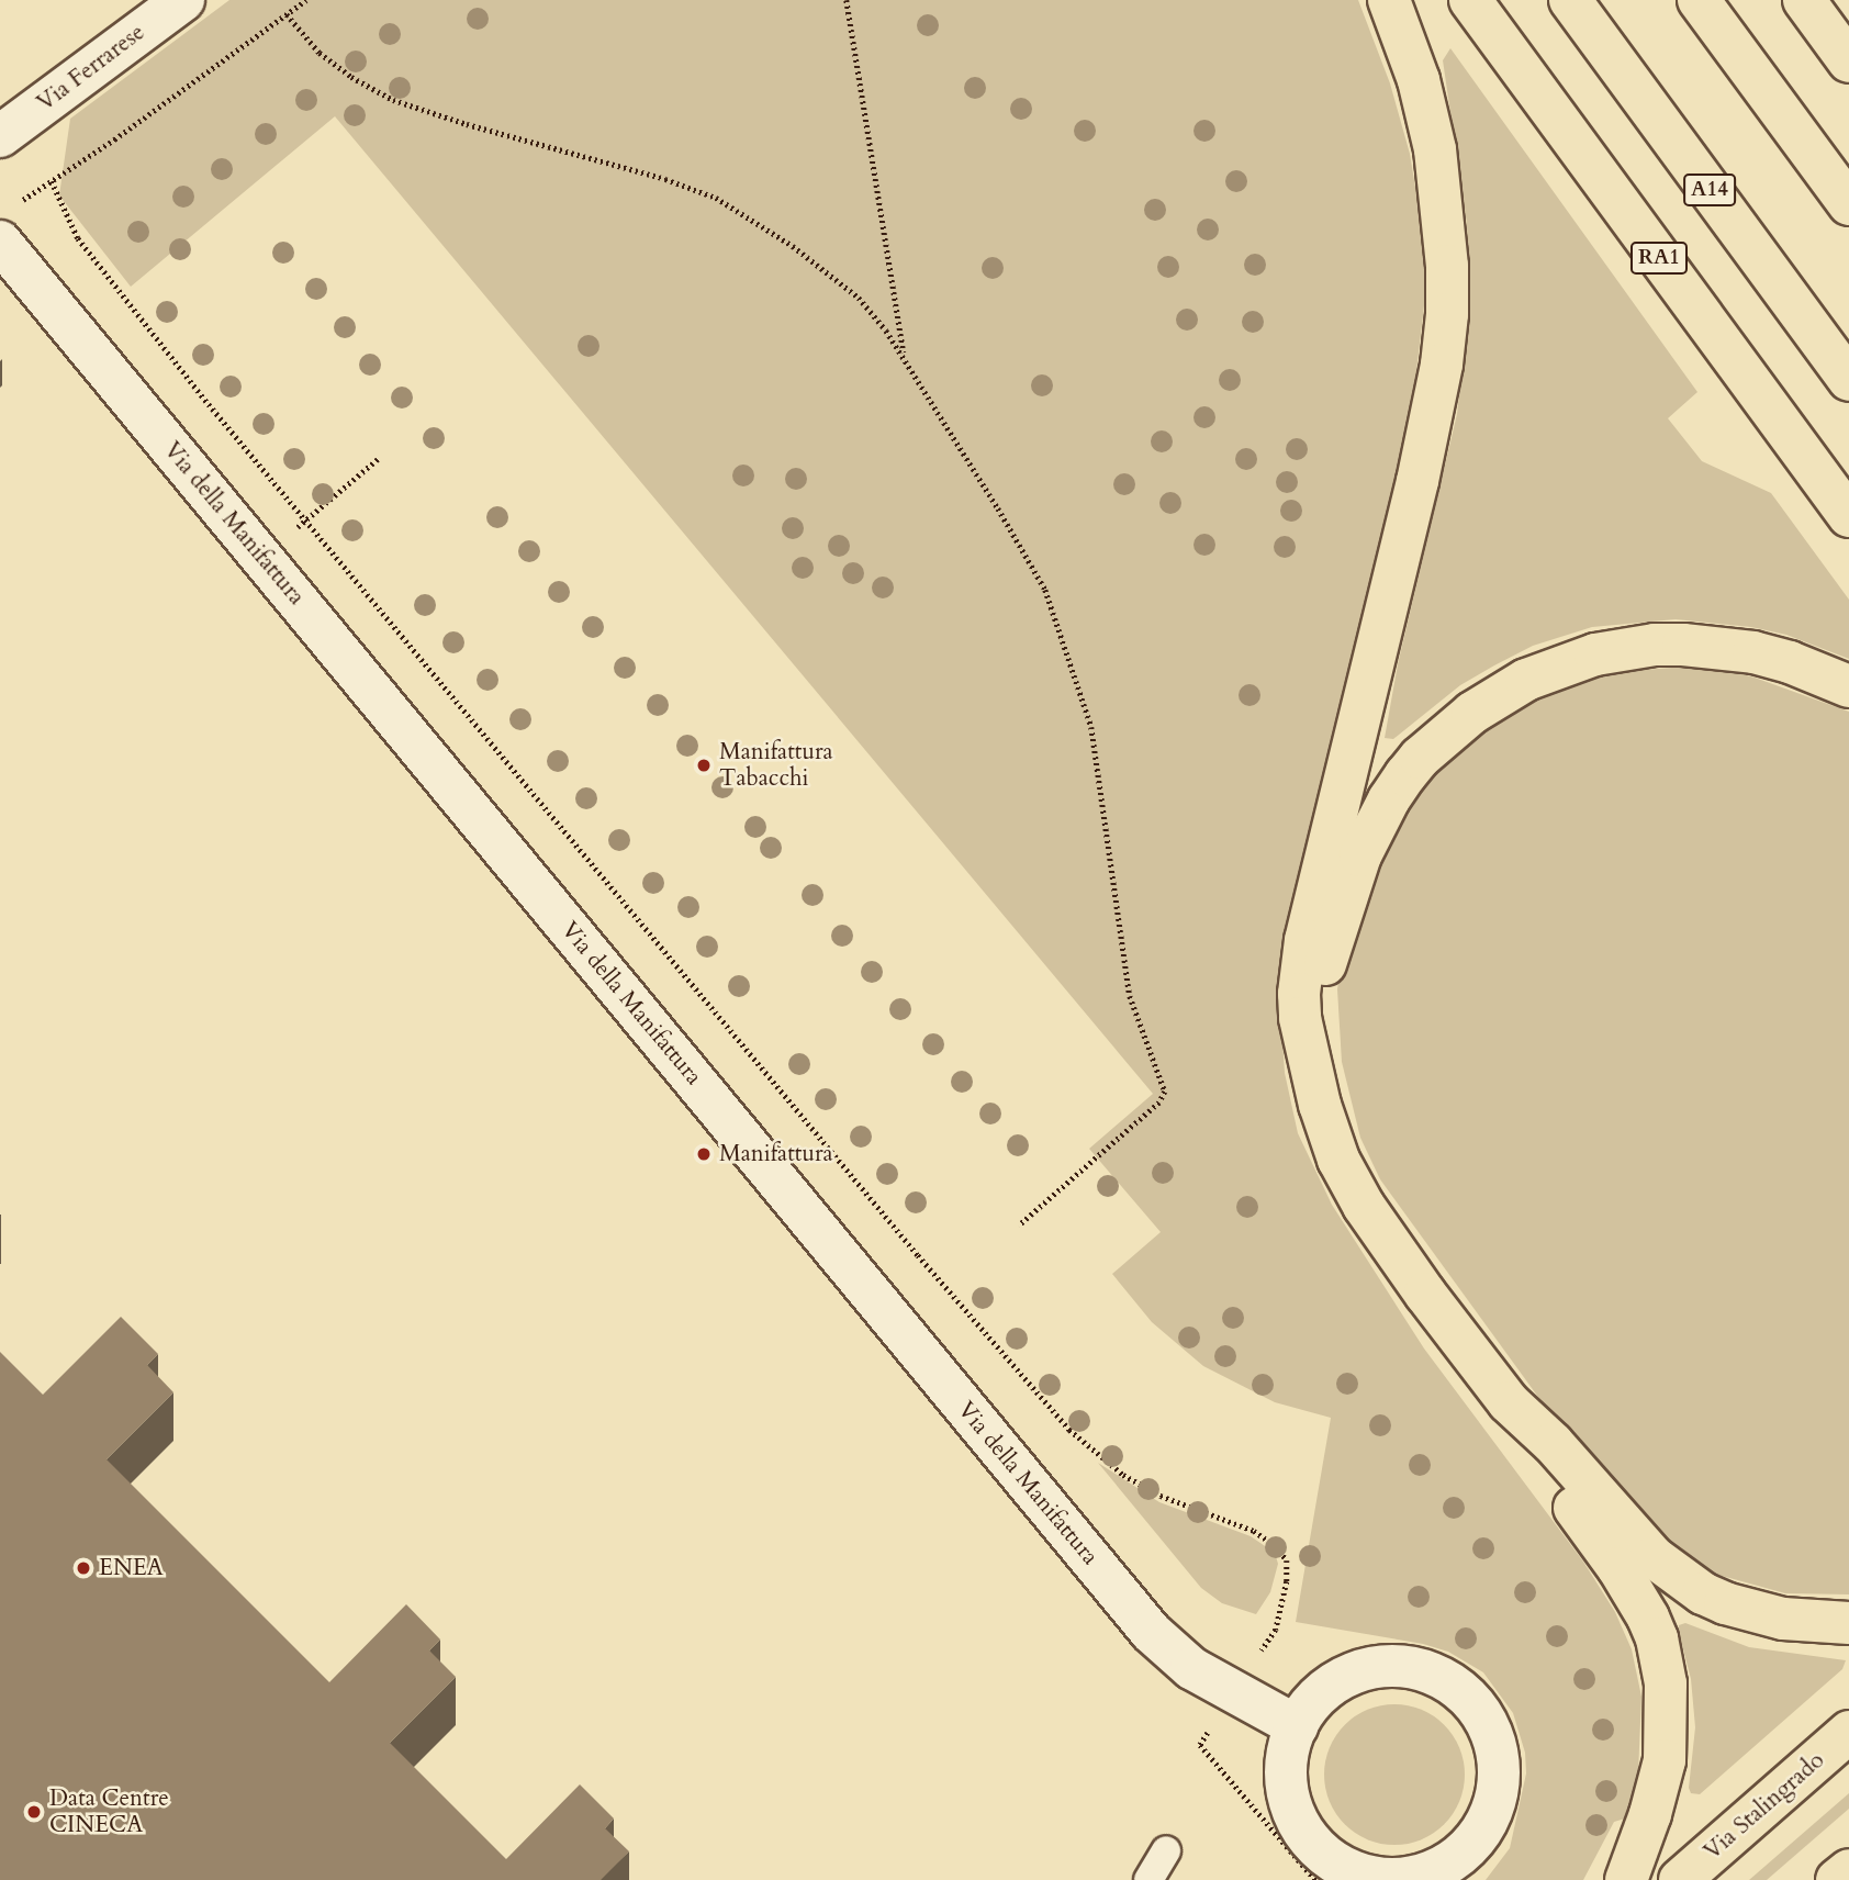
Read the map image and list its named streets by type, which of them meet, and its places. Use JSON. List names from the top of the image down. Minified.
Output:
{"streets":{"main road":["A14","RA1","Via Stalingrado"],"street":["Via Ferrarese","Via della Manifattura"]},"places":["Manifattura Tabacchi","Manifattura","ENEA","Data Centre CINECA"]}
